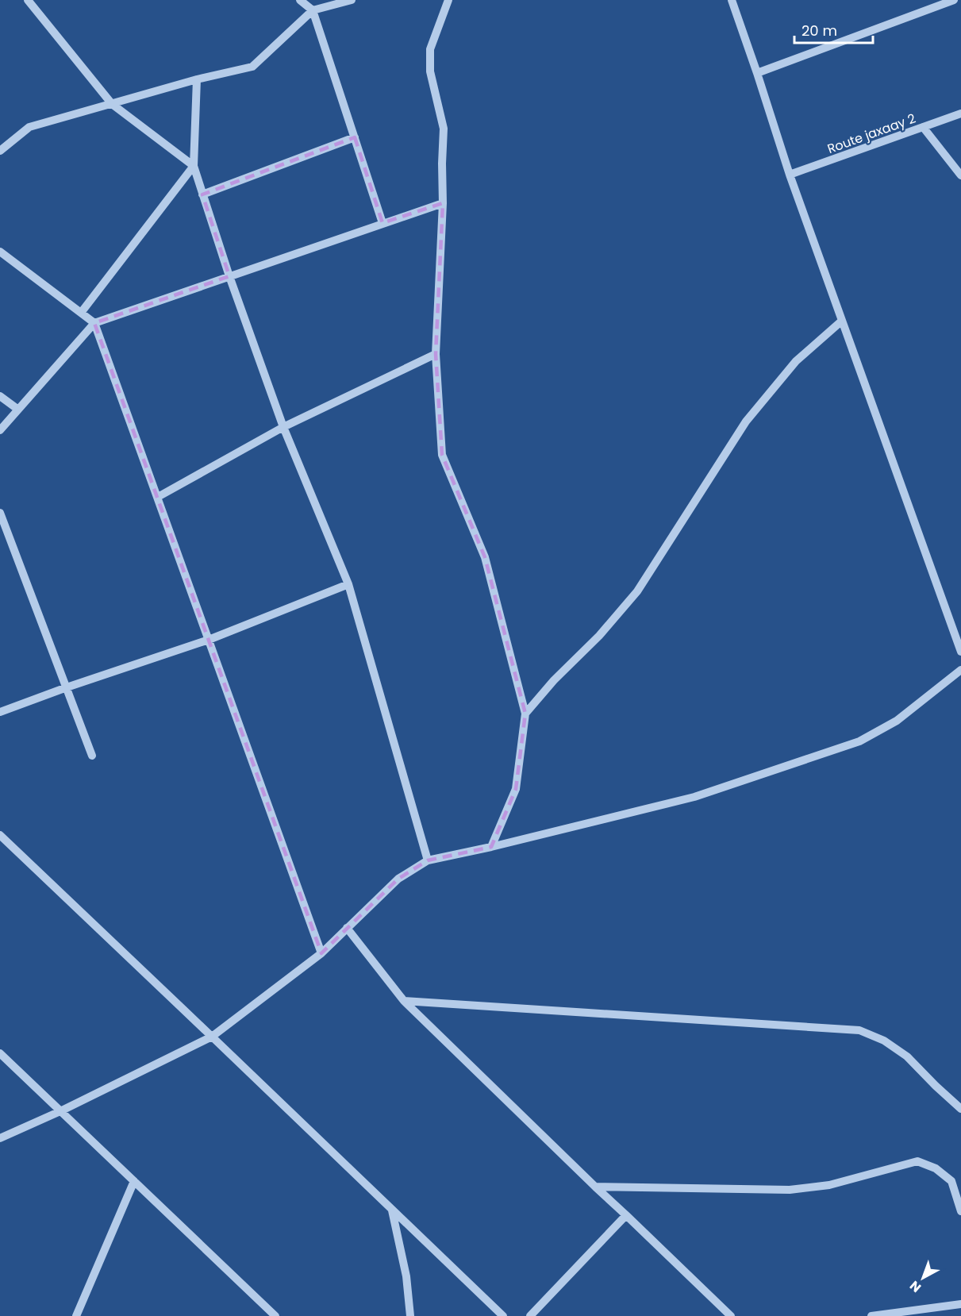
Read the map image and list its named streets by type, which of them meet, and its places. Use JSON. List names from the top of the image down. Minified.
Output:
{"streets":{"street":["Route jaxaay 2"]},"scale_bar":"20 m","north":"bottom left"}
